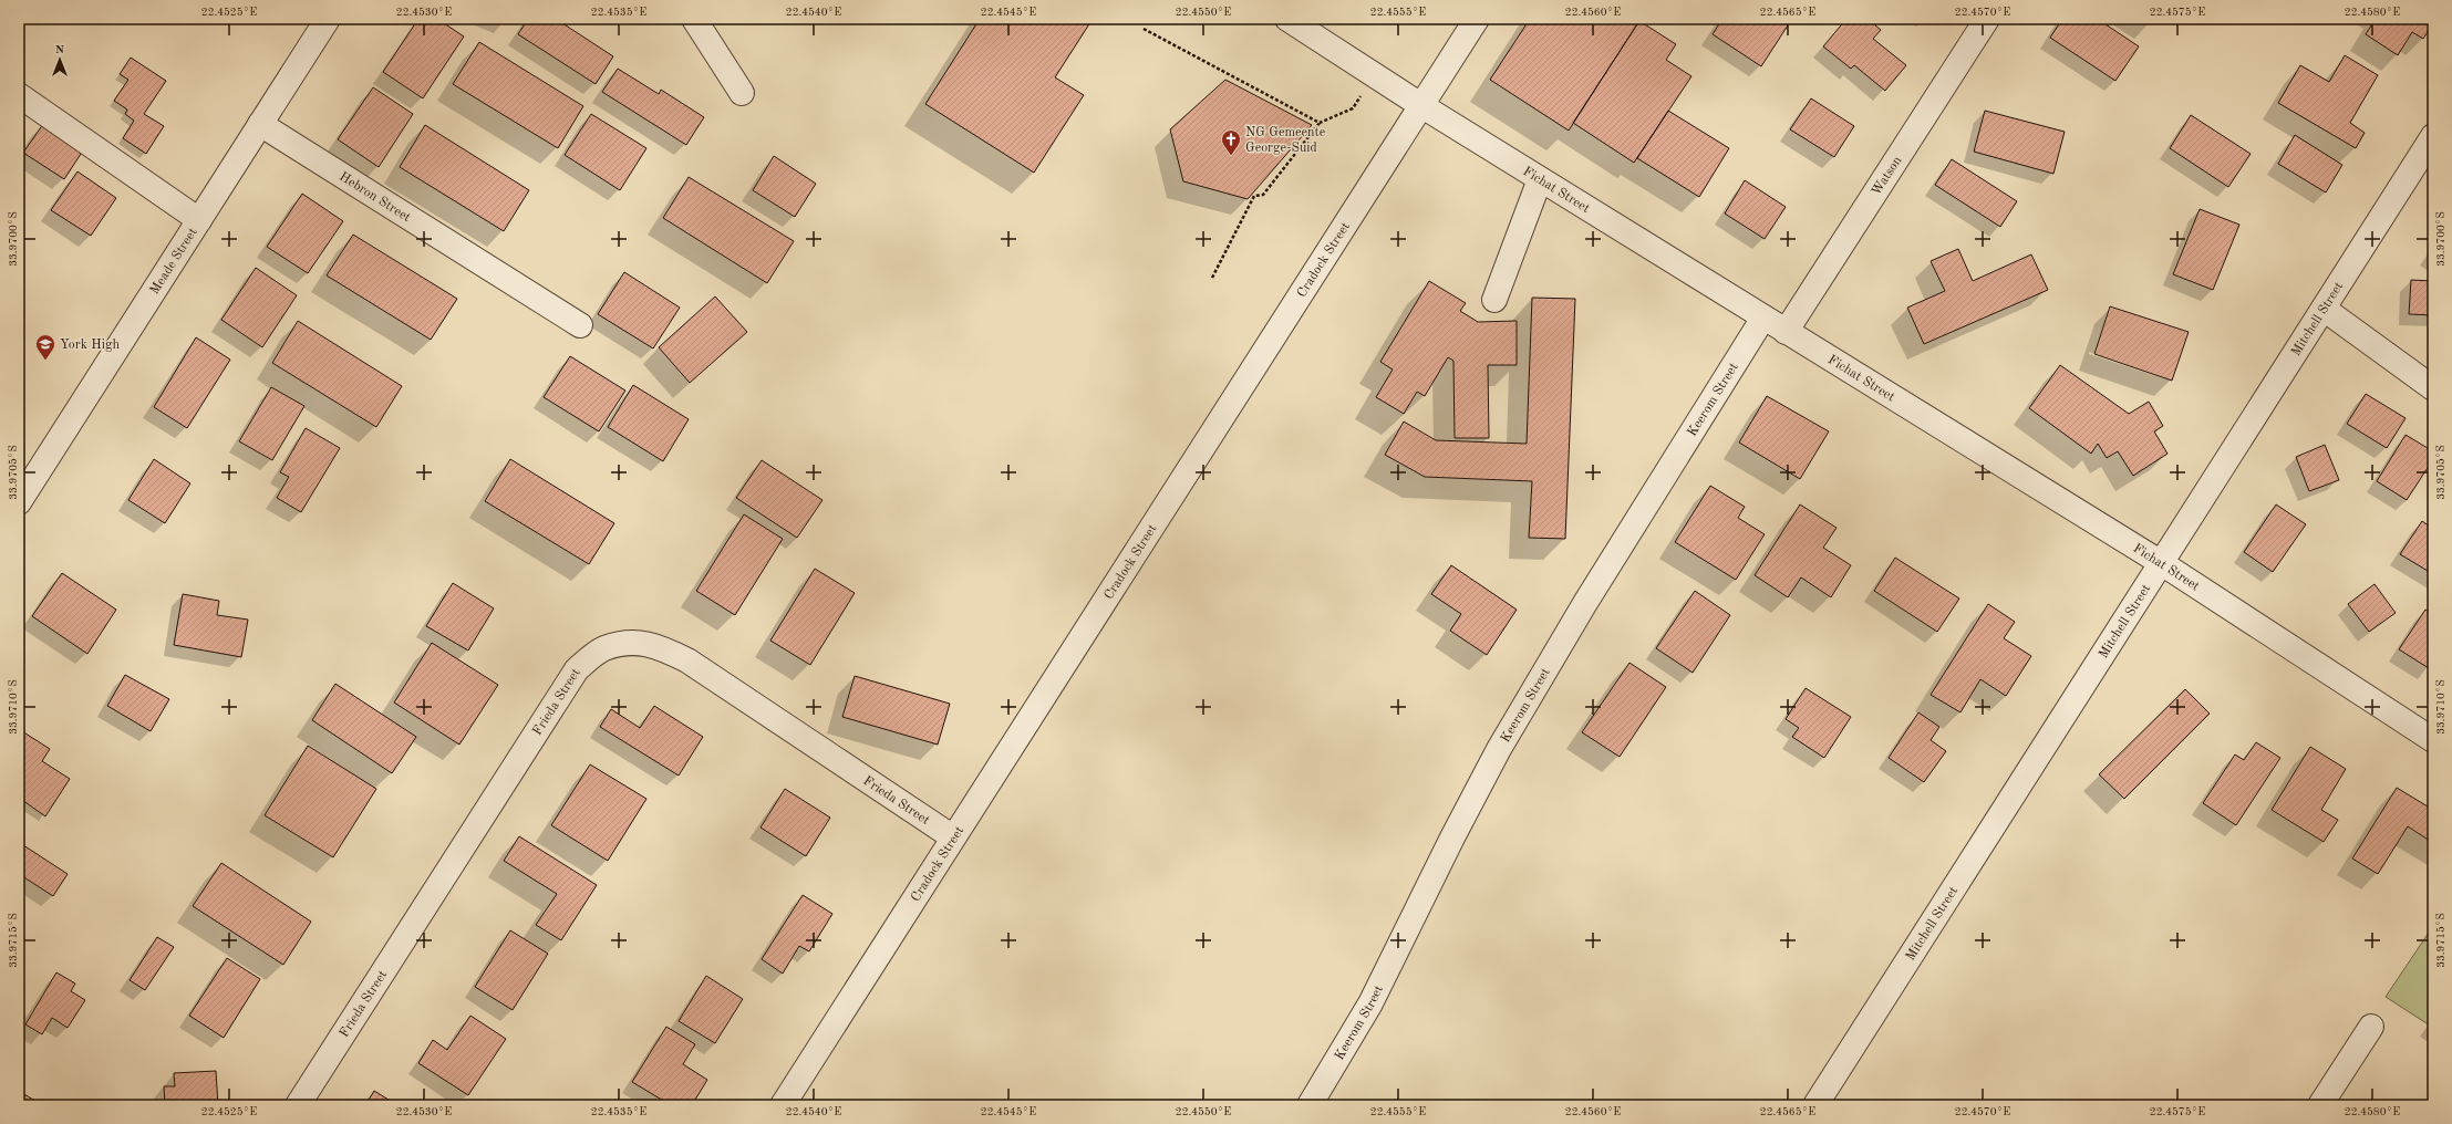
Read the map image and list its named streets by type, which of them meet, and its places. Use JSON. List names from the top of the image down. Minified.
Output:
{"streets":{"street":["Watson","Fichat Street","Hebron Street","Meade Street","Cradock Street","Mitchell Street","Keerom Street","Frieda Street"]},"crossings":[["Watson","Fichat Street"],["Fichat Street","Cradock Street"],["Fichat Street","Mitchell Street"],["Fichat Street","Keerom Street"],["Hebron Street","Meade Street"],["Cradock Street","Frieda Street"]],"places":{"church":["NG Gemeente George-Suid"],"school or university":["York High"]},"north":"top","coordinates":["22.4525°E","22.4530°E","22.4535°E","22.4540°E","22.4545°E","22.4550°E","22.4555°E","22.4560°E","22.4565°E","22.4570°E","22.4575°E","22.4580°E","33.9700°S","33.9705°S","33.9710°S","33.9715°S"]}
